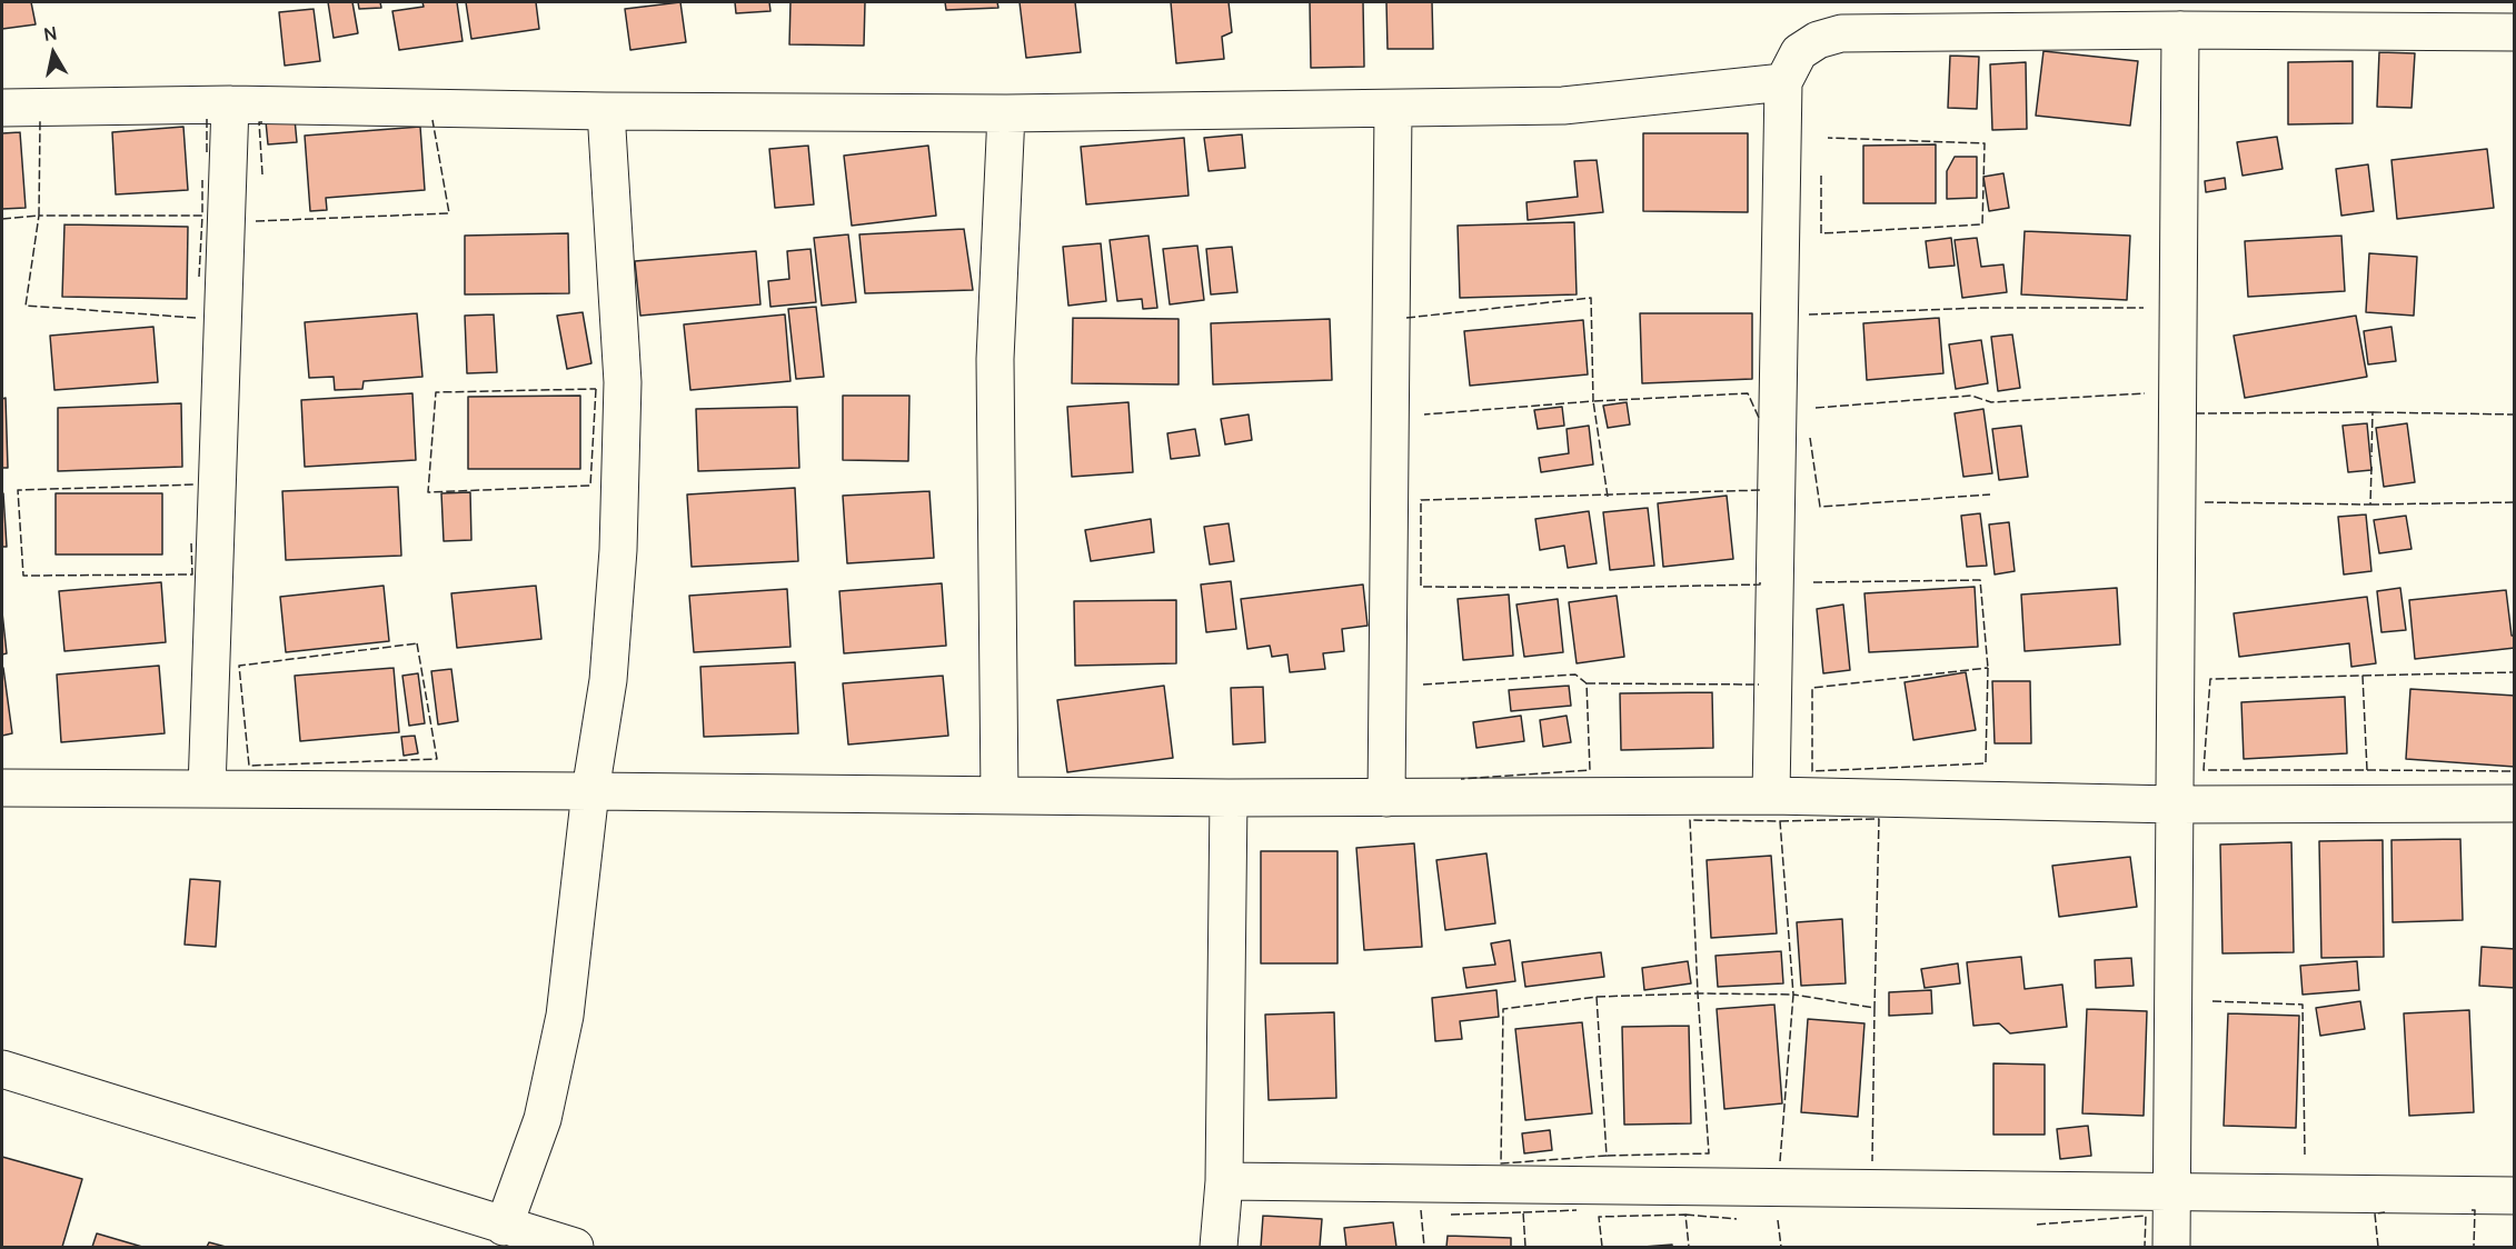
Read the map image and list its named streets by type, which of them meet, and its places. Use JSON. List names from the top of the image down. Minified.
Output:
{"north":"top"}
